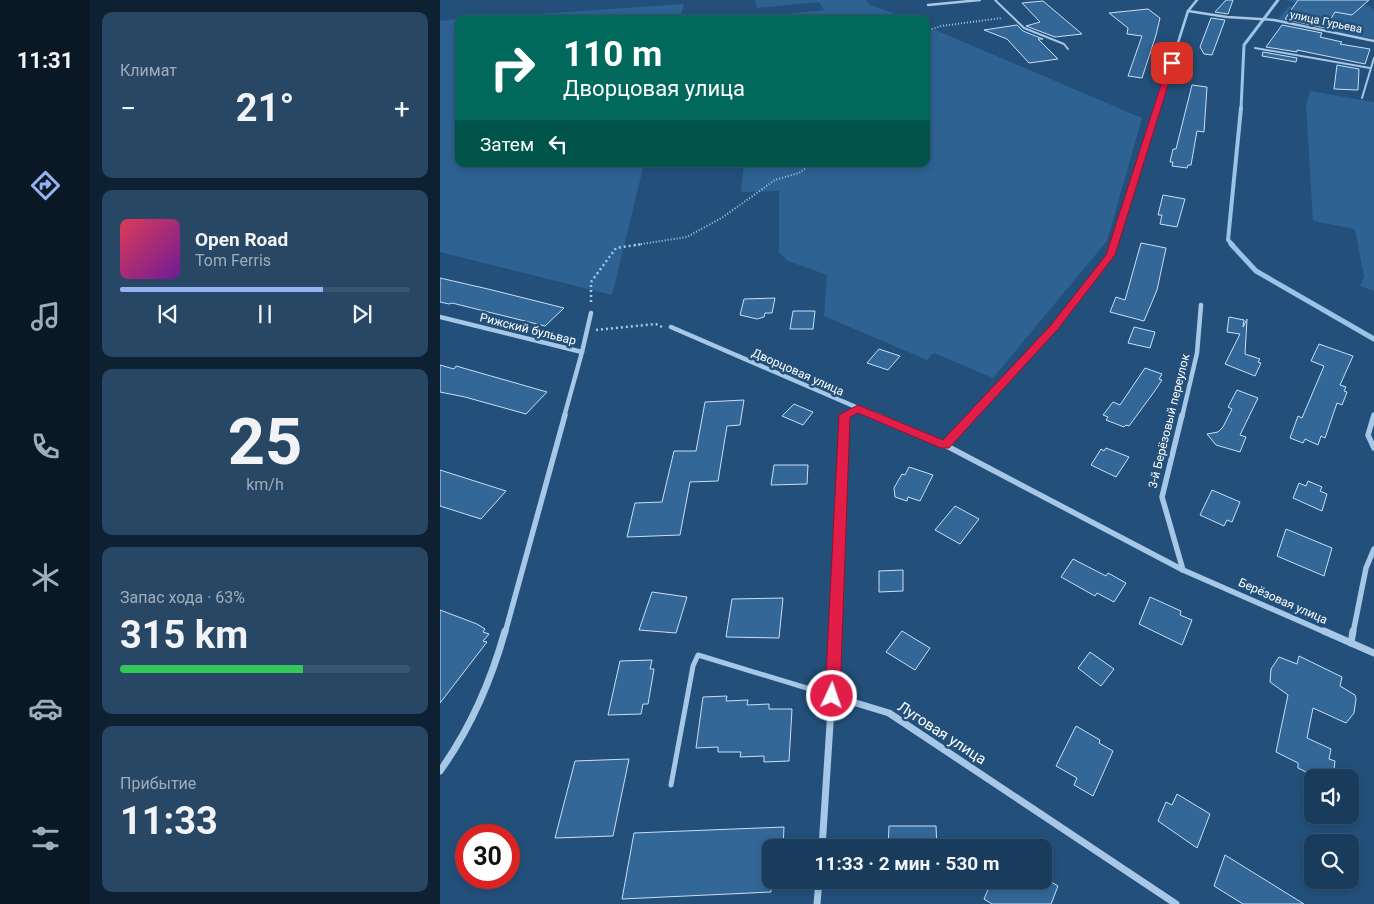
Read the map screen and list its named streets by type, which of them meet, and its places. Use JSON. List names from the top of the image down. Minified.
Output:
{"streets":{"street":["улица Гурьева","Рижский бульвар","Дворцовая улица","3-й Берёзовый переулок","Берёзовая улица","Луговая улица"]},"crossings":[["Дворцовая улица","Берёзовая улица"],["3-й Берёзовый переулок","Берёзовая улица"]],"page":{"tabs":"11:31","tile":["Климат",["25","km/h"],["Запас хода · 63%","315 km"],["Прибытие","11:33"]],"turn":["110 m","Дворцовая улица"],"heat":["−","21°","+"],"then":"Затем","song":["Open Road","Tom Ferris"],"limit":"30","trip":"11:33 · 2 мин · 530 m"}}
